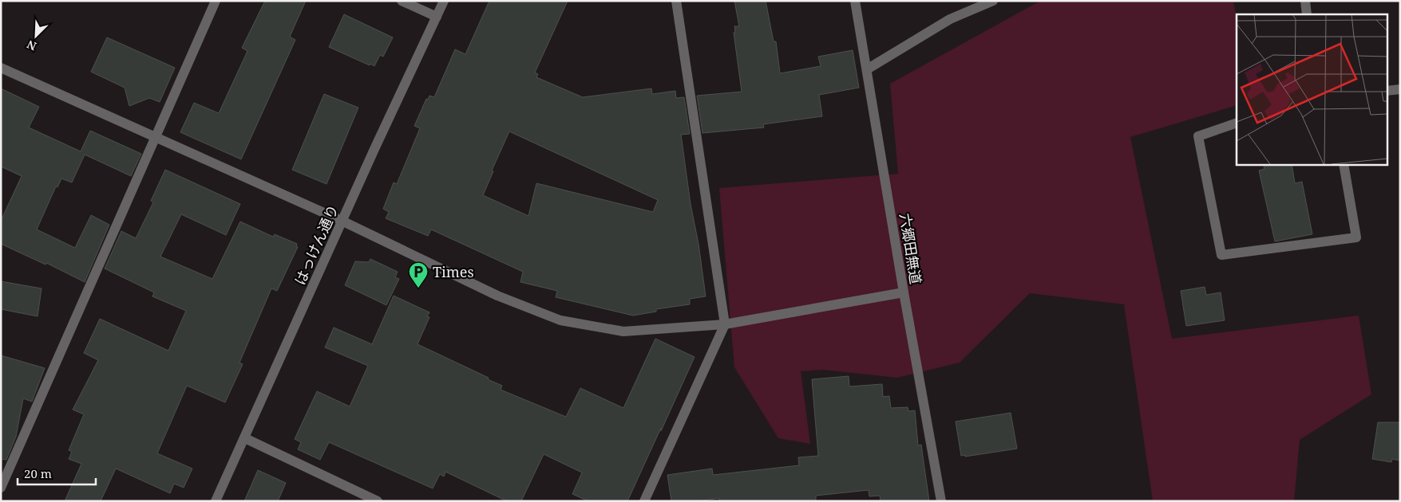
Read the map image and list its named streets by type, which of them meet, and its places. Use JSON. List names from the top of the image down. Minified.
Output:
{"streets":{"street":["はっけん通り","六郷田無道"]},"places":{"parking":["Times"]},"scale_bar":"20 m","north":"bottom left"}
